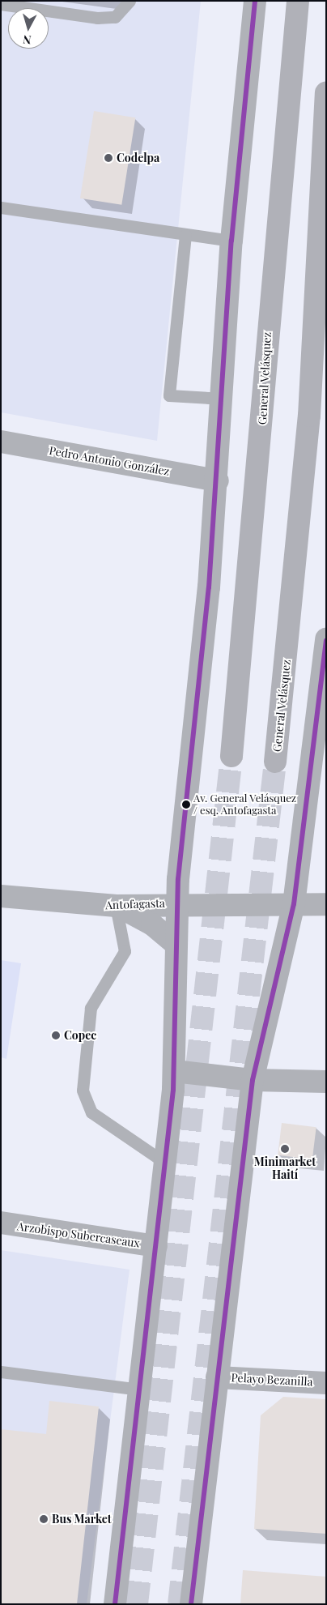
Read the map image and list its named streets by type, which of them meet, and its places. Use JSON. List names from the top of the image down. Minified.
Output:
{"streets":{"highway":["General Velásquez"],"main road":["Pedro Antonio González","Antofagasta","Arzobispo Subercaseaux","Pelayo Bezanilla"]},"places":["Codelpa","Av. General Velásquez / esq. Antofagasta","Copec","Minimarket Haití","Bus Market"],"north":"bottom"}
